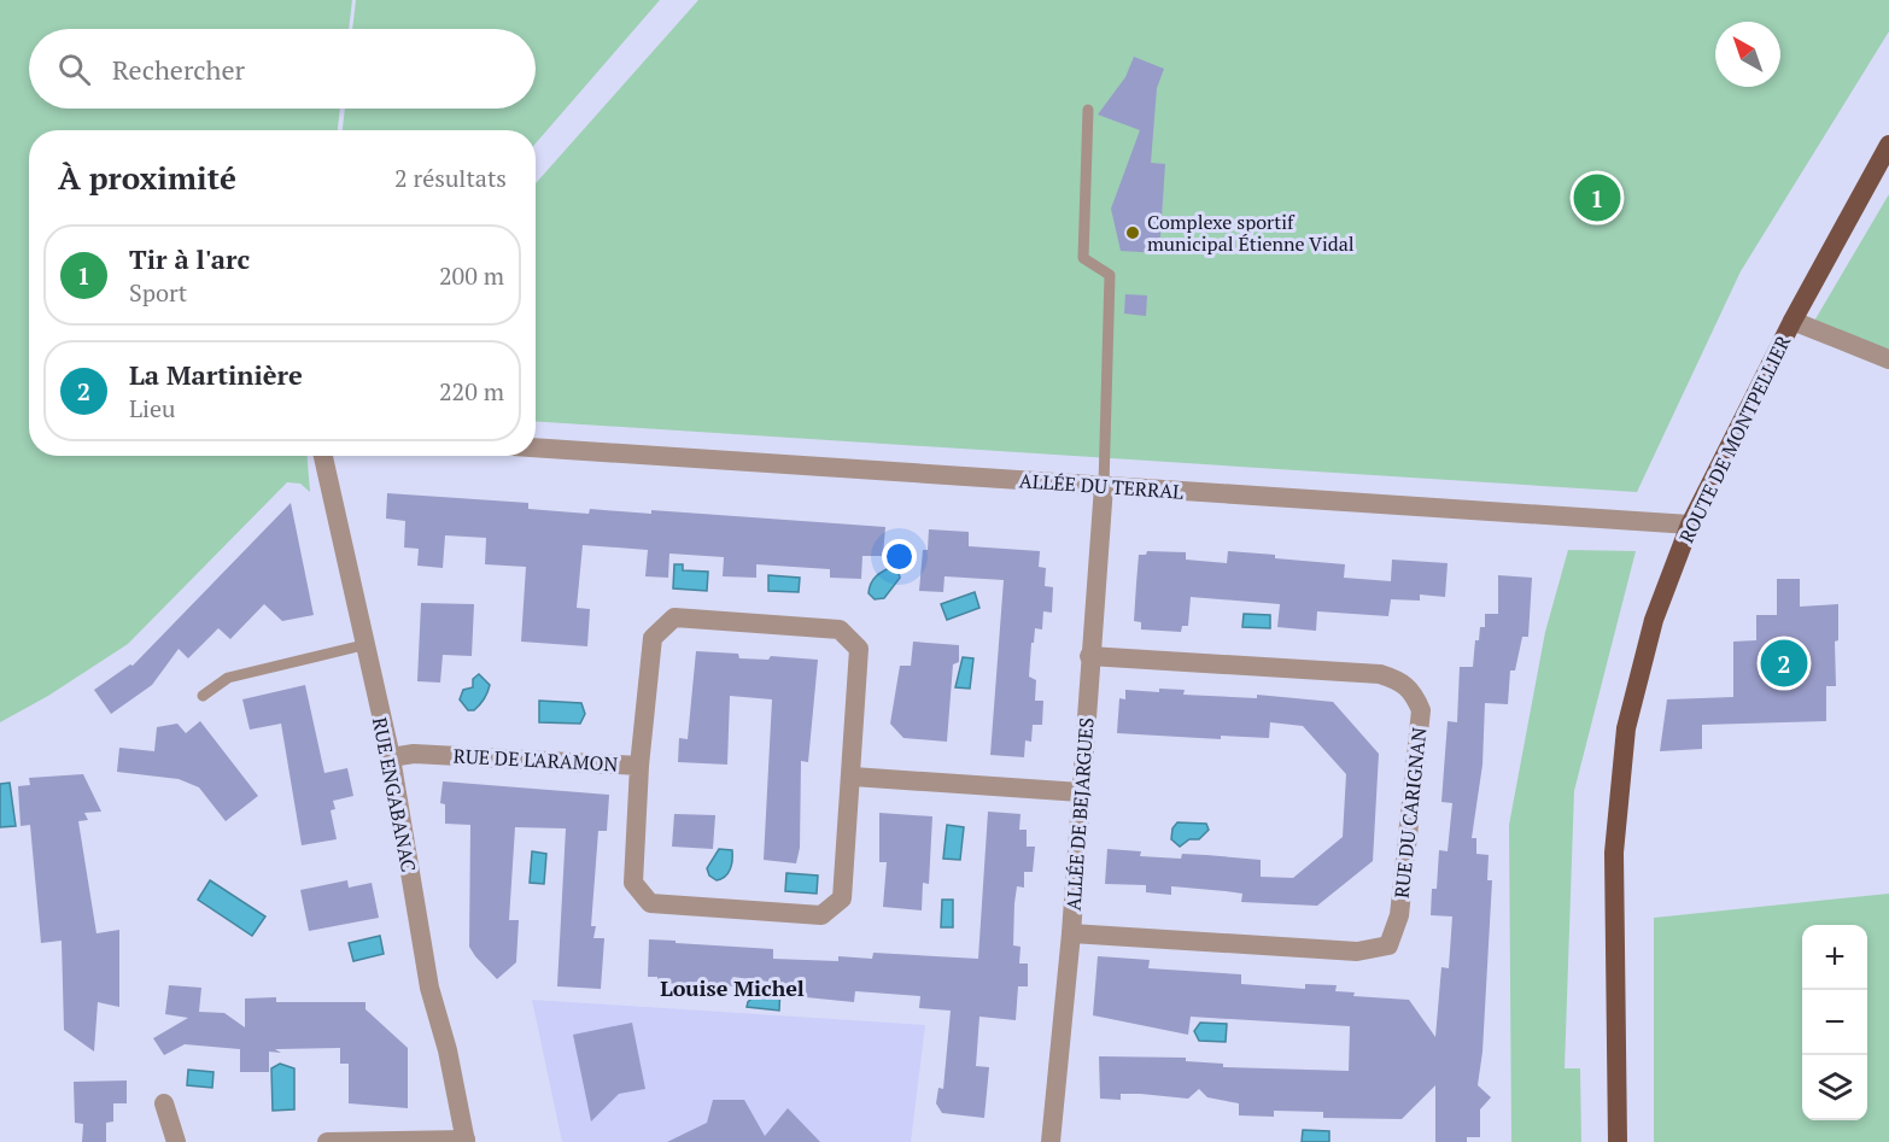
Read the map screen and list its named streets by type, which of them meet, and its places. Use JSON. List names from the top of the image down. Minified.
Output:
{"streets":{"main road":["ROUTE DE MONTPELLIER"],"street":["ALLÉE DU TERRAL","RUE DE L'ARAMON","RUE ENGABANAC","RUE DU CARIGNAN","ALLÉE DE BEJARGUES"]},"crossings":[["ROUTE DE MONTPELLIER","ALLÉE DU TERRAL"],["ALLÉE DU TERRAL","ALLÉE DE BEJARGUES"],["RUE DE L'ARAMON","RUE ENGABANAC"],["RUE DU CARIGNAN","ALLÉE DE BEJARGUES"]],"districts":["Louise Michel"],"places":["Complexe sportif municipal Étienne Vidal"],"north":"top left","page":{"search":"Rechercher","heading":["À proximité","2 résultats"],"pins":["1","2"],"list":[{"mark":"1","name":"Tir à l'arc","note":"Sport","value":"200 m"},{"mark":"2","name":"La Martinière","note":"Lieu","value":"220 m"}],"map_buttons":["+","−"]}}
